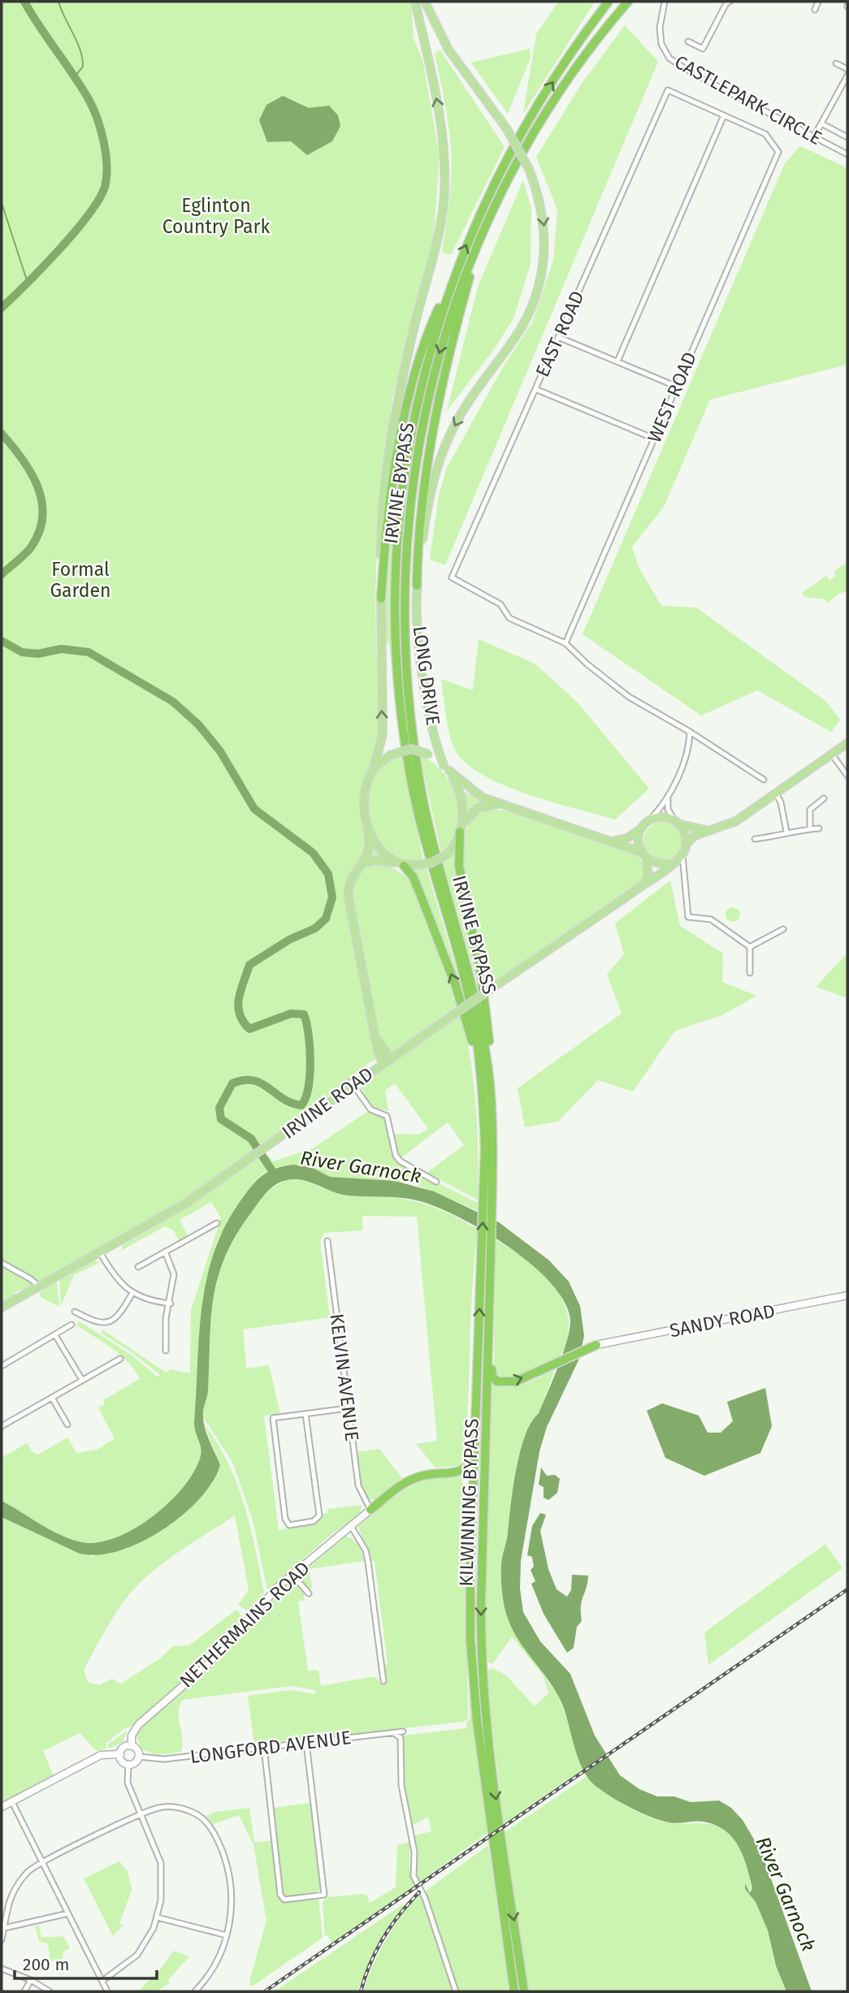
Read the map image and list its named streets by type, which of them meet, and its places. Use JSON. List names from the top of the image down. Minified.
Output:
{"streets":{"highway":["IRVINE BYPASS","KILWINNING BYPASS"],"main road":["LONG DRIVE","IRVINE ROAD","SANDY ROAD","NETHERMAINS ROAD"],"street":["CASTLEPARK CIRCLE","EAST ROAD","WEST ROAD","KELVIN AVENUE","LONGFORD AVENUE"]},"crossings":[["EAST ROAD","WEST ROAD"],["IRVINE BYPASS","KILWINNING BYPASS"],["KELVIN AVENUE","NETHERMAINS ROAD"],["NETHERMAINS ROAD","LONGFORD AVENUE"]],"water":["River Garnock"],"parks":["Eglinton Country Park","Formal Garden"],"scale_bar":"200 m"}
